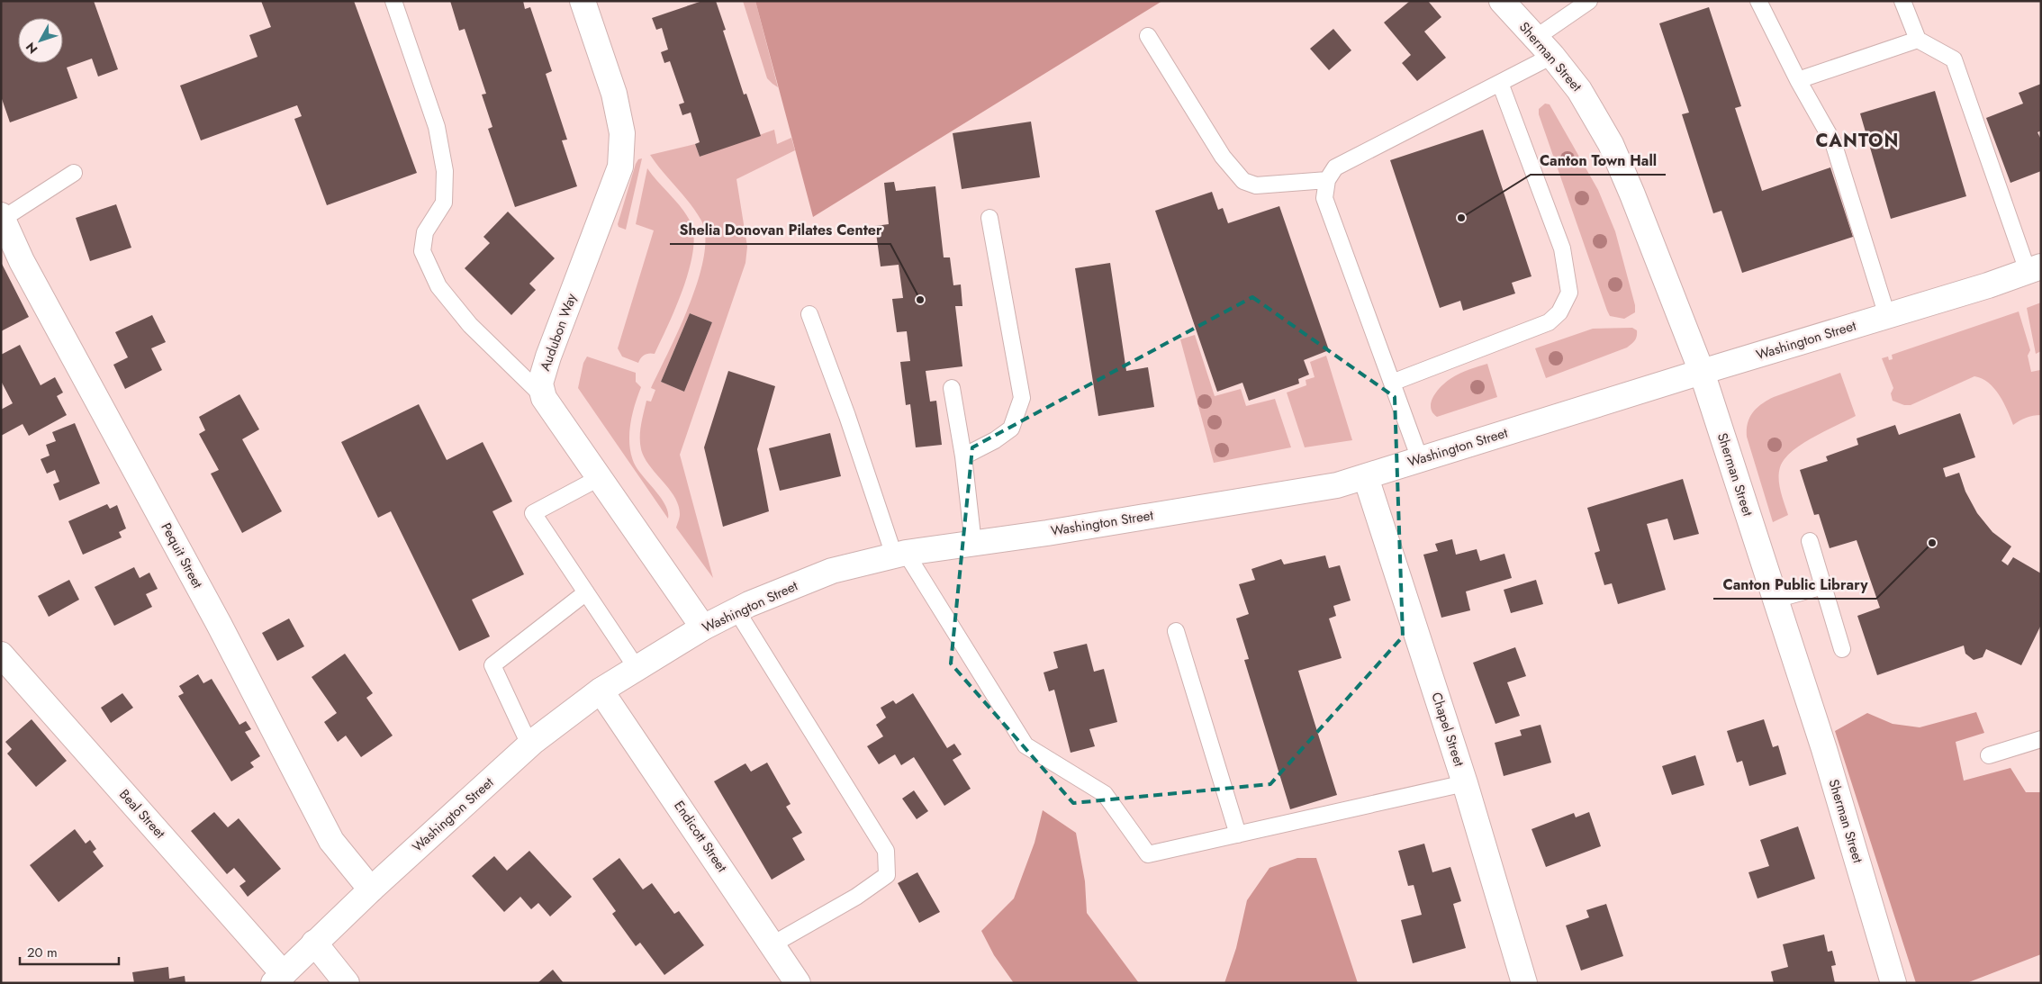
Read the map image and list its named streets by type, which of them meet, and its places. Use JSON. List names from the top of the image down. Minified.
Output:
{"streets":{"main road":["Sherman Street","Audubon Way","Washington Street","Pequit Street","Chapel Street","Beal Street","Endicott Street"]},"crossings":[["Sherman Street","Washington Street"],["Washington Street","Pequit Street"],["Washington Street","Chapel Street"],["Washington Street","Beal Street"],["Washington Street","Endicott Street"]],"districts":["CANTON"],"places":["Canton Town Hall","Shelia Donovan Pilates Center","Canton Public Library"],"scale_bar":"20 m","north":"bottom left"}
